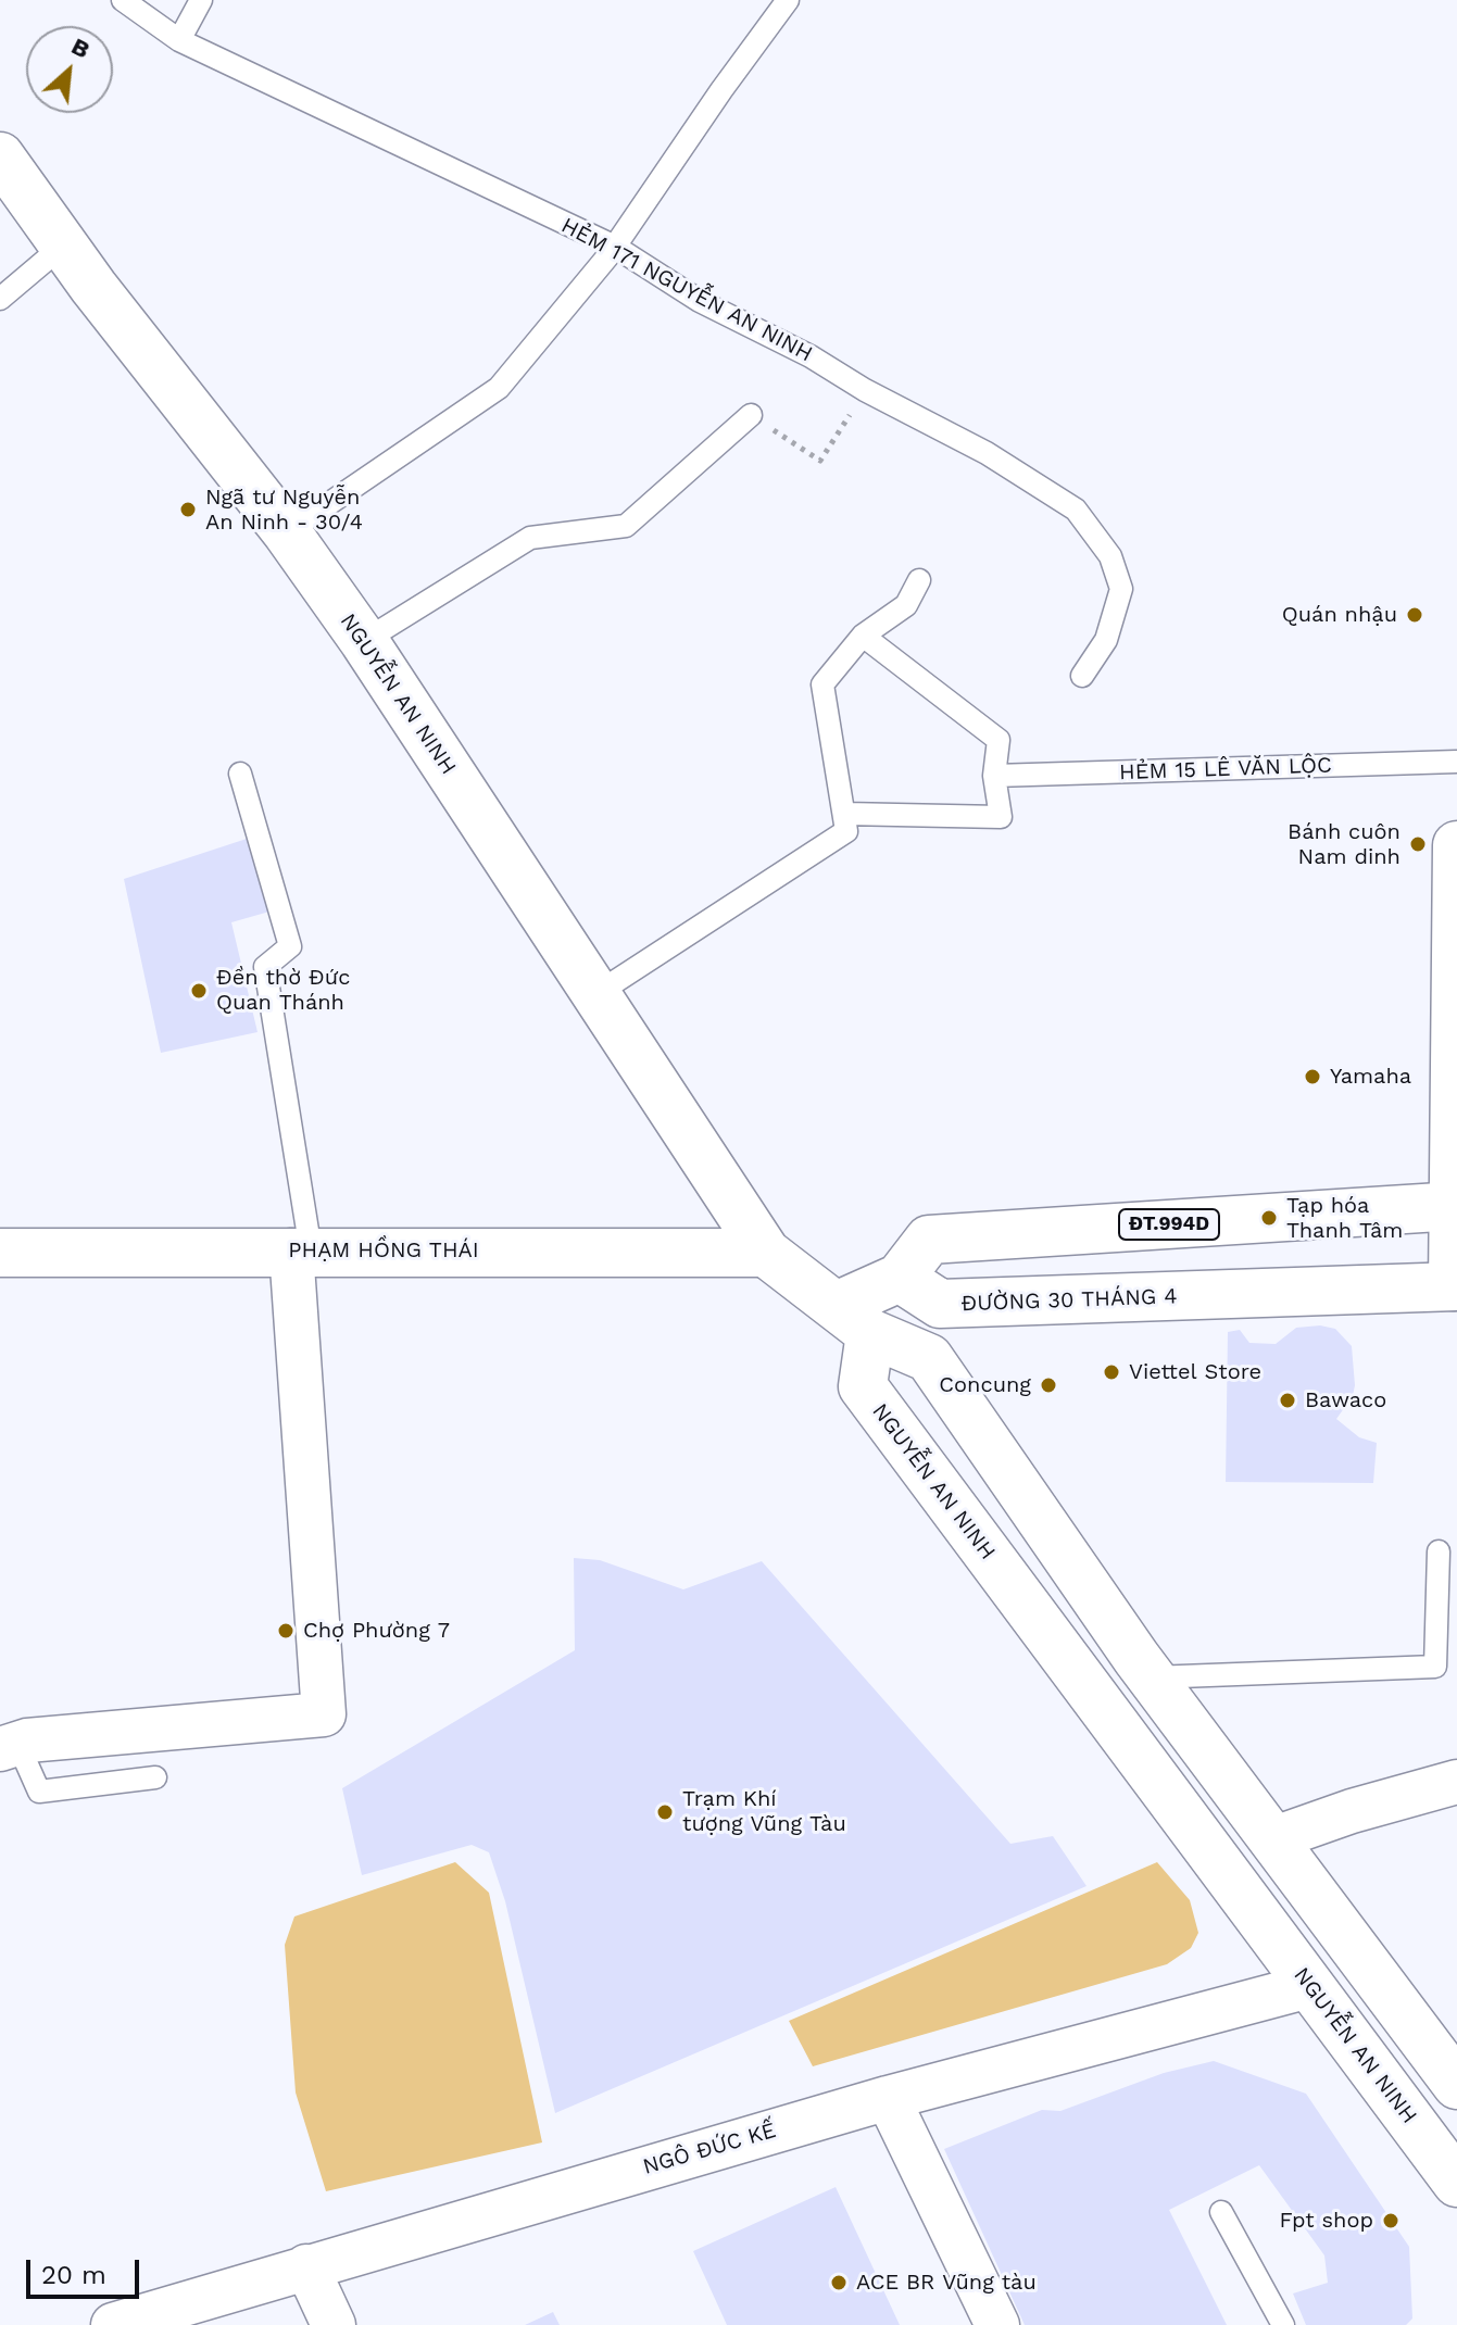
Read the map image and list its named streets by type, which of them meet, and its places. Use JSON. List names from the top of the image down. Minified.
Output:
{"streets":{"main road":["NGUYỄN AN NINH","ĐT.994D","PHẠM HỒNG THÁI","ĐƯỜNG 30 THÁNG 4"],"street":["NGÔ ĐỨC KẾ"],"lane":["HẺM 171 NGUYỄN AN NINH","HẺM 15 LÊ VĂN LỘC"]},"crossings":[["NGUYỄN AN NINH","PHẠM HỒNG THÁI"],["NGUYỄN AN NINH","NGÔ ĐỨC KẾ"],["ĐT.994D","ĐƯỜNG 30 THÁNG 4"]],"places":["Ngã tư Nguyễn An Ninh - 30/4","Quán nhậu","Bánh cuôn Nam dinh","Đền thờ Đức Quan Thánh","Yamaha","Tạp hóa Thanh Tâm","Viettel Store","Concung","Bawaco","Chợ Phường 7","Trạm Khí tượng Vũng Tàu","Fpt shop","ACE BR Vũng tàu"],"scale_bar":"20 m","north":"top right"}
